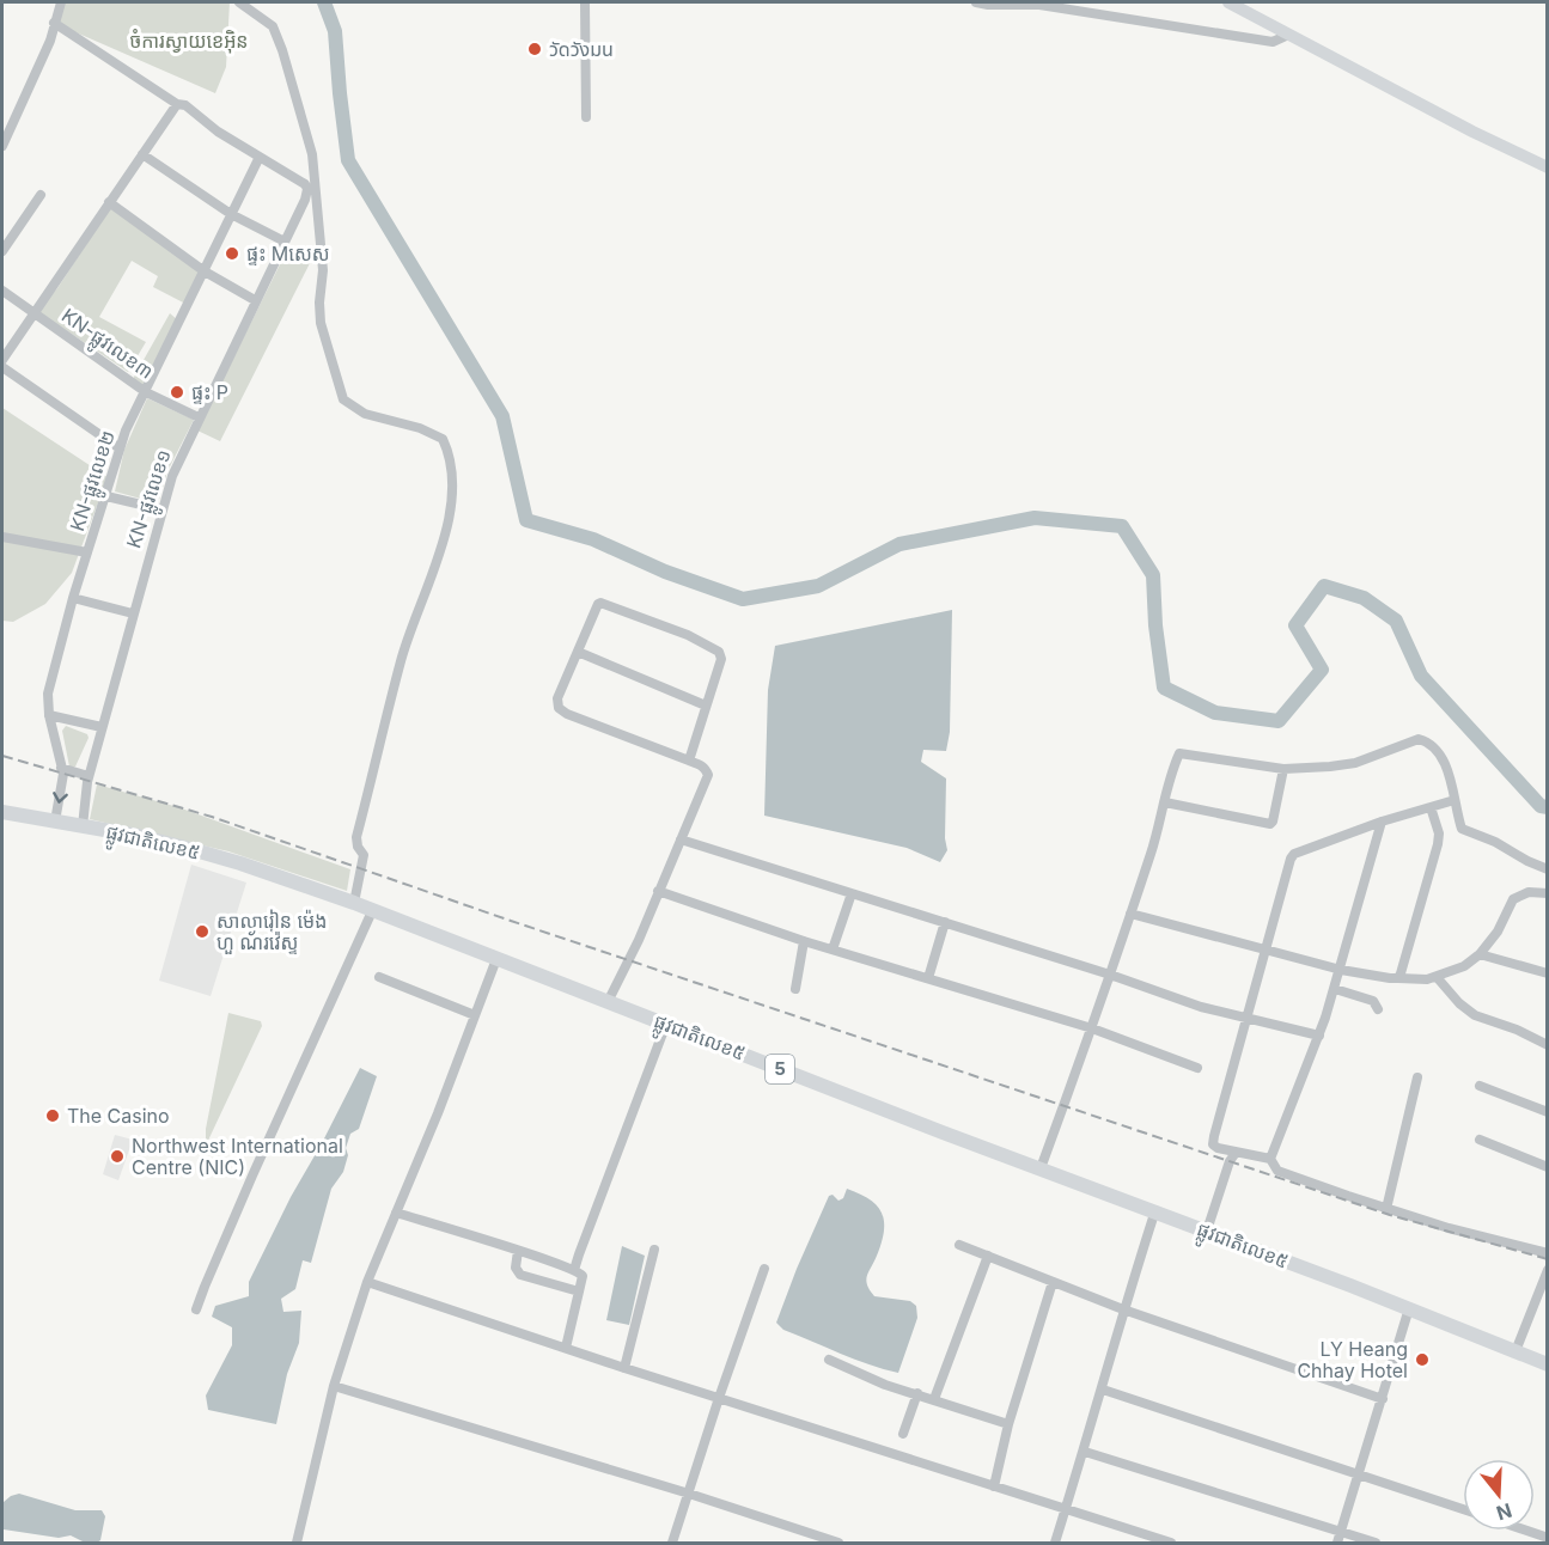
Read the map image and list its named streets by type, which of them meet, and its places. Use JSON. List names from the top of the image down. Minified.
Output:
{"streets":{"highway":["ផ្លូវជាតិលេខ៥","5"],"street":["KN-ផ្លូវលេខ៣","KN-ផ្លូវលេខ២","KN-ផ្លូវលេខ១"]},"crossings":[["KN-ផ្លូវលេខ៣","KN-ផ្លូវលេខ២"],["KN-ផ្លូវលេខ៣","KN-ផ្លូវលេខ១"],["KN-ផ្លូវលេខ២","KN-ផ្លូវលេខ១"],["KN-ផ្លូវលេខ១","ផ្លូវជាតិលេខ៥"]],"parks":["ចំការស្វាយខេអ៊ិន"],"places":["วัดวังมน","ផ្ទះ Mសេស","ផ្ទះ P","សាលារៀន ម៉េង ហួ ណ័រវ៉េស្ទ","The Casino","Northwest International Centre (NIC)","LY Heang Chhay Hotel"],"north":"bottom"}
